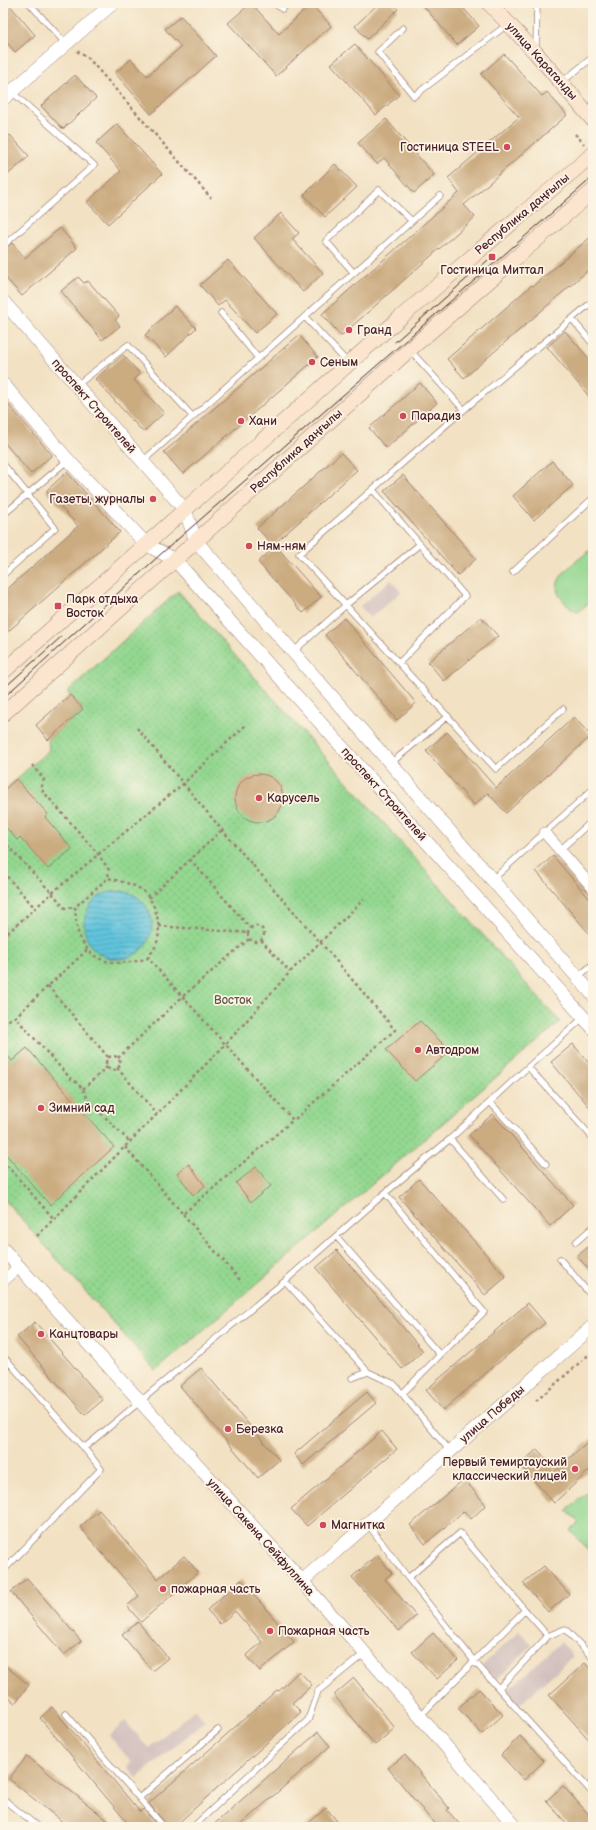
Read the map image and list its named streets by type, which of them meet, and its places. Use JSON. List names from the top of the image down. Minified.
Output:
{"streets":{"main road":["улица Караганды","Республика даңғылы"],"street":["проспект Строителей","улица Победы","улица Сакена Сейфуллина"]},"crossings":[["Республика даңғылы","проспект Строителей"],["улица Победы","улица Сакена Сейфуллина"]],"parks":["Восток"],"places":{"other":["Гостиница STEEL","Гранд","Сеным","Парадиз","Хани","Газеты, журналы","Ням-ням","Карусель","Автодром","Зимний сад","Канцтовары","Березка","Первый темиртауский классический лицей","Магнитка","пожарная часть","Пожарная часть"],"transit":["Гостиница Миттал","Парк отдыха Восток"]}}
